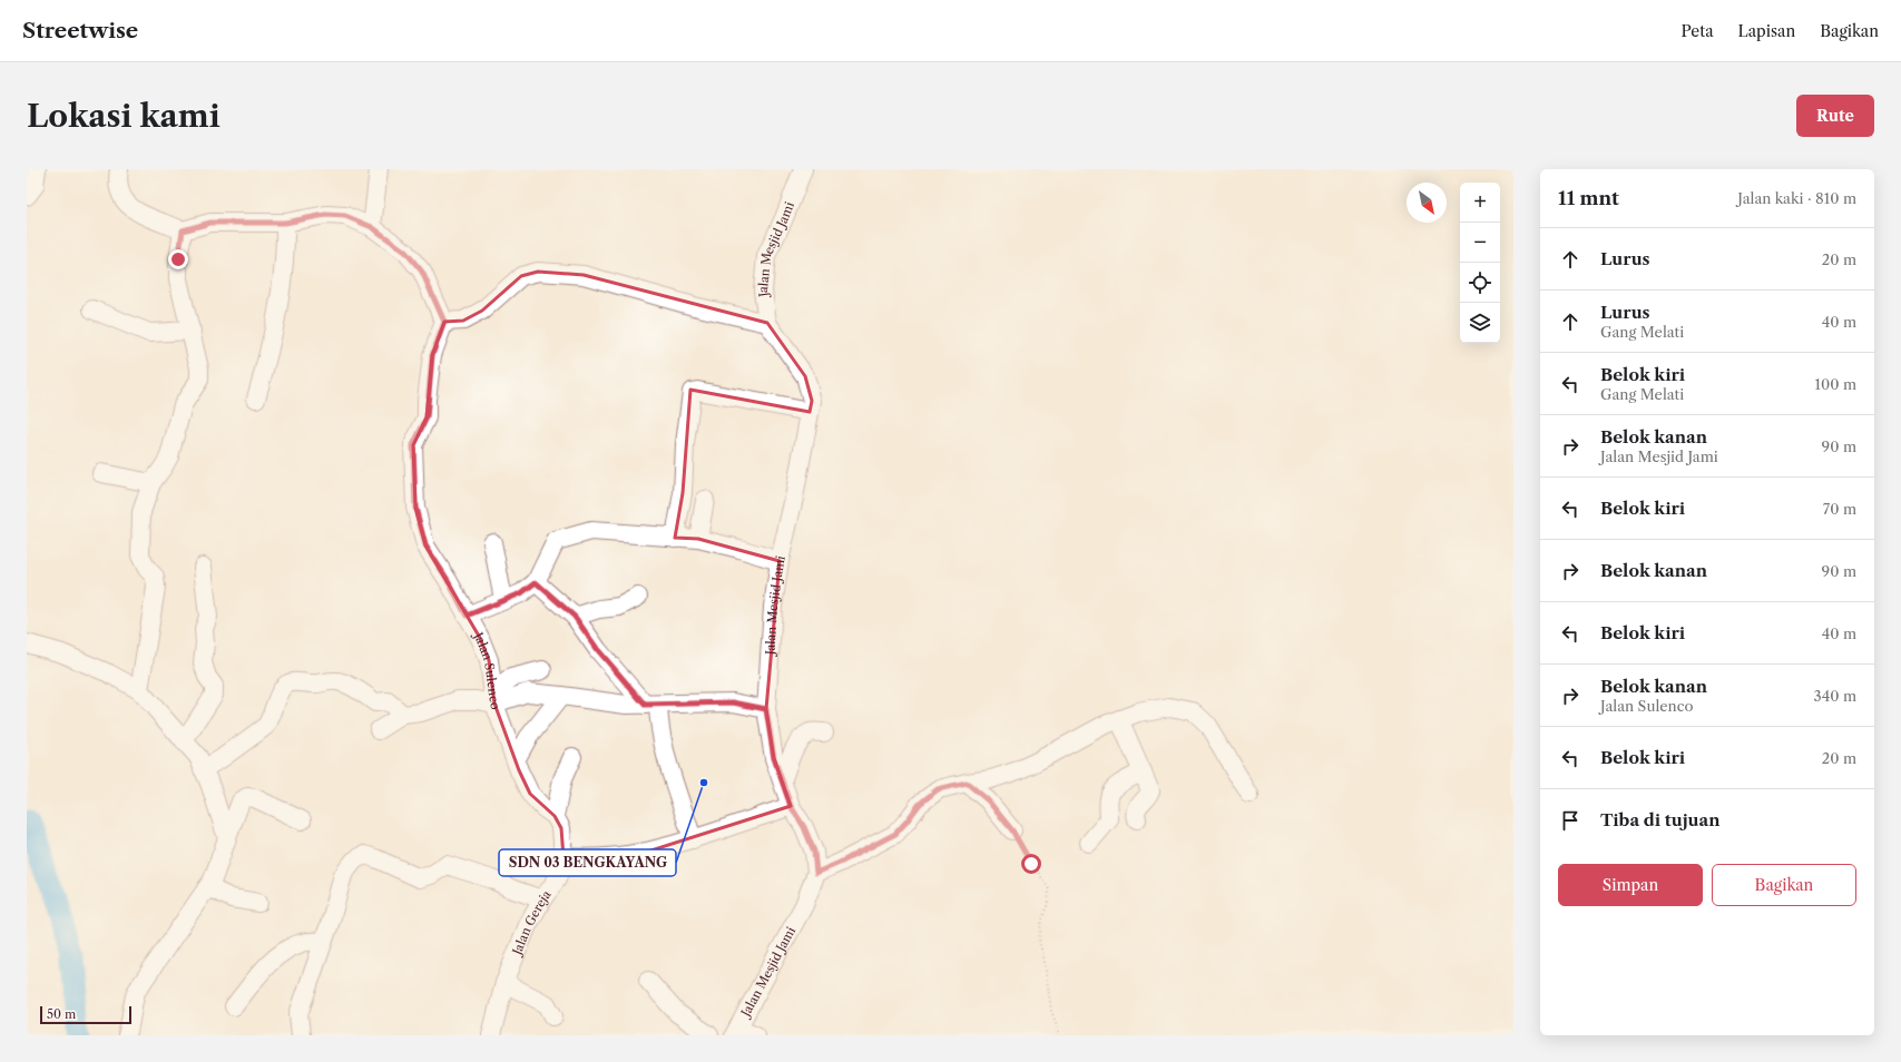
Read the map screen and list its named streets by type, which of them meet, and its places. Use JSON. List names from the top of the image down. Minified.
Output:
{"streets":{"street":["Jalan Mesjid Jami","Jalan Sulenco","Jalan Gereja"]},"places":["SDN 03 BENGKAYANG"],"scale_bar":"50 m","north":"bottom right","page":{"header":"Streetwise","nav":["Peta","Lapisan","Bagikan"],"buttons":["Rute",["Simpan","Bagikan"]],"title":"Lokasi kami","heading":["11 mnt","Jalan kaki · 810 m"],"map_buttons":["+","−"],"list":[["Lurus","20 m"],["Lurus","Gang Melati","40 m"],["Belok kiri","Gang Melati","100 m"],["Belok kanan","Jalan Mesjid Jami","90 m"],["Belok kiri","70 m"],["Belok kanan","90 m"],["Belok kiri","40 m"],["Belok kanan","Jalan Sulenco","340 m"],["Belok kiri","20 m"],"Tiba di tujuan"],"scale":"50 m"}}
